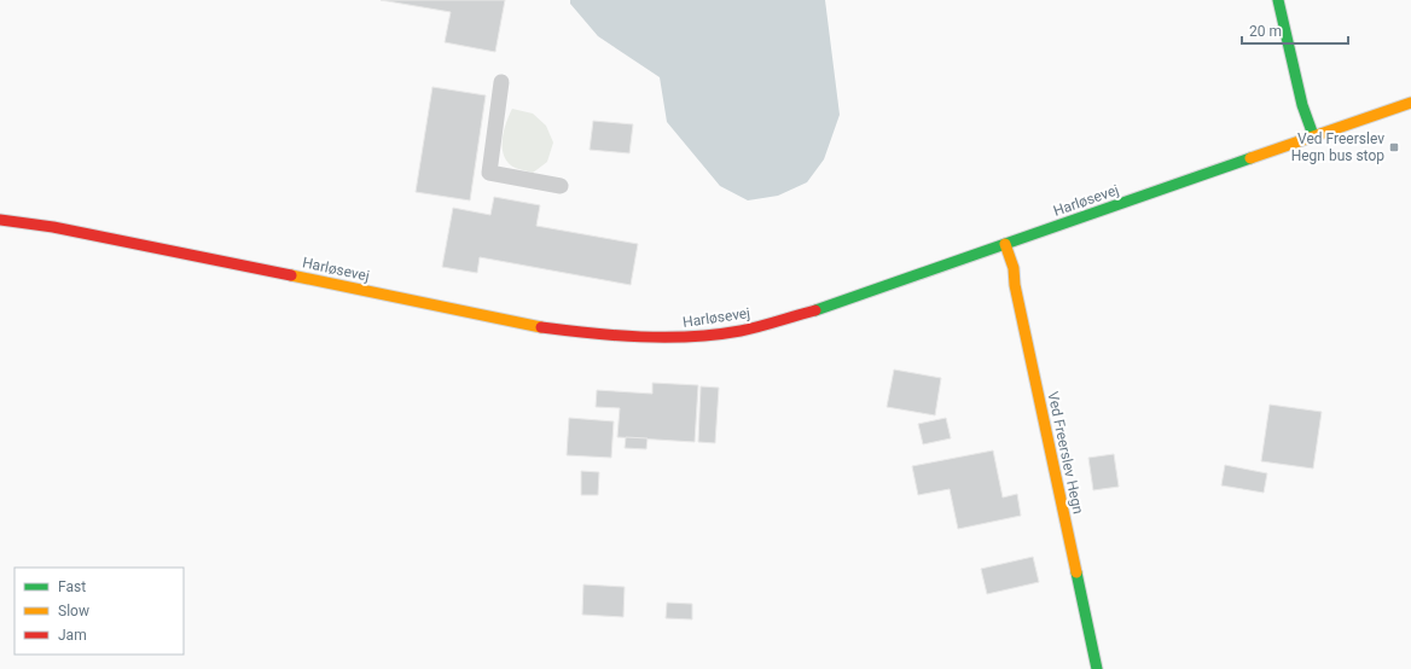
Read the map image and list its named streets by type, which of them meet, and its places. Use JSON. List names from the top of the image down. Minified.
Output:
{"streets":{"street":["Harløsevej","Ved Freerslev Hegn"]},"crossings":[["Harløsevej","Ved Freerslev Hegn"]],"places":{"transit":["Ved Freerslev Hegn bus stop"]},"legend":["Fast","Slow","Jam"],"scale_bar":"20 m"}
